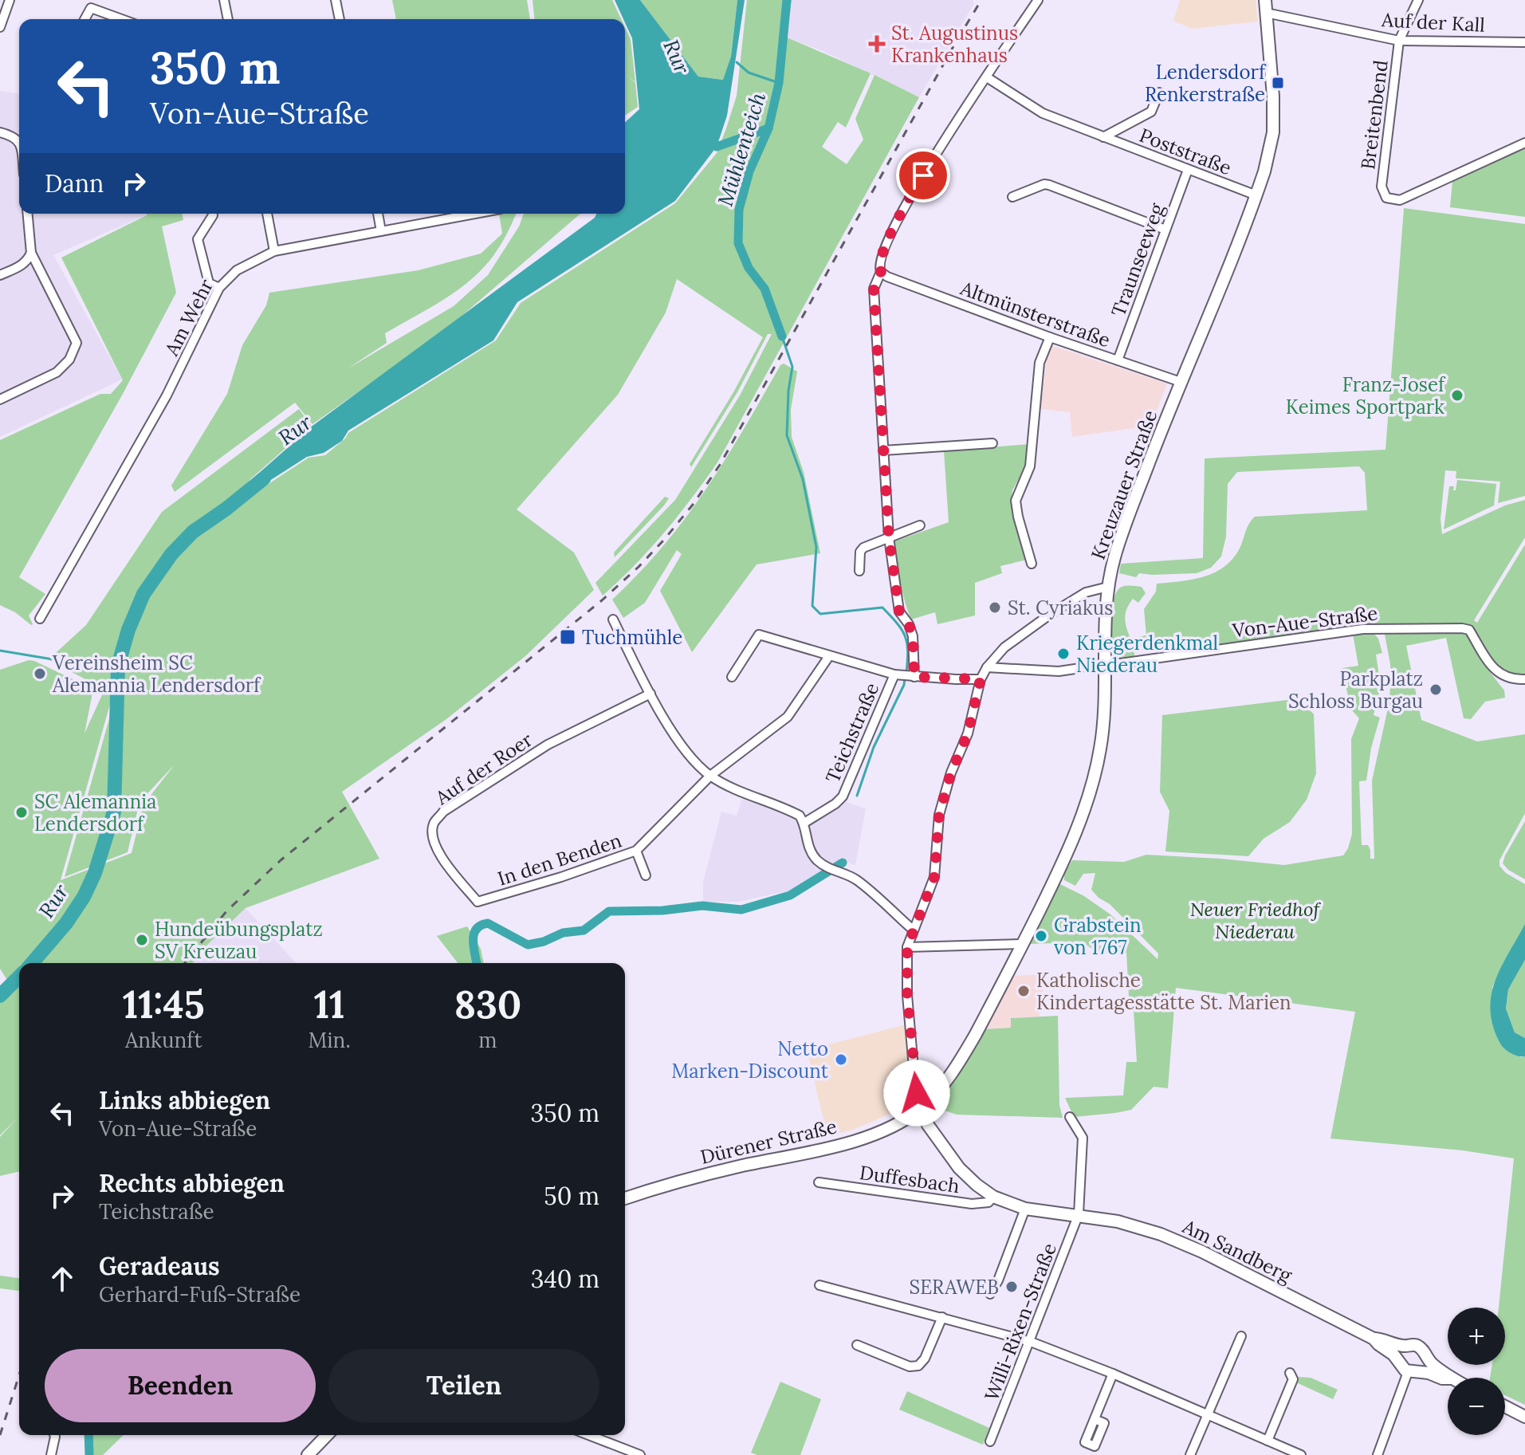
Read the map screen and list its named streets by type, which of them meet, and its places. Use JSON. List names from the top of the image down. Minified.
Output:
{"streets":{"main road":["Kreuzauer Straße","Dürener Straße","Am Sandberg"],"street":["Auf der Kall","Breitenbend","Poststraße","Traunseeweg","Altmünsterstraße","Am Wehr","Von-Aue-Straße","Teichstraße","Auf der Roer","In den Benden","Duffesbach","Willi-Rixen-Straße"]},"crossings":[["Auf der Kall","Breitenbend"],["Auf der Kall","Kreuzauer Straße"],["Poststraße","Traunseeweg"],["Poststraße","Kreuzauer Straße"],["Poststraße","Teichstraße"],["Traunseeweg","Altmünsterstraße"],["Altmünsterstraße","Kreuzauer Straße"],["Altmünsterstraße","Teichstraße"],["Kreuzauer Straße","Von-Aue-Straße"],["Kreuzauer Straße","Dürener Straße"],["Kreuzauer Straße","Am Sandberg"],["Auf der Roer","In den Benden"],["Dürener Straße","Am Sandberg"],["Duffesbach","Am Sandberg"],["Am Sandberg","Willi-Rixen-Straße"]],"water":["Rur","Mühlenteich"],"parks":["Neuer Friedhof Niederau"],"places":{"health":["St. Augustinus Krankenhaus"],"transit":["Lendersdorf Renkerstraße","Tuchmühle"],"other":["Franz-Josef Keimes Sportpark","St. Cyriakus","Kriegerdenkmal Niederau","Vereinsheim SC Alemannia Lendersdorf","Parkplatz Schloss Burgau","SC Alemannia Lendersdorf","Grabstein von 1767","Hundeübungsplatz SV Kreuzau","Katholische Kindertagesstätte St. Marien","Netto Marken-Discount","SERAWEB"]},"page":{"turn":["350 m","Von-Aue-Straße"],"then":"Dann","eta":["11:45","Ankunft","11","Min.","830","m"],"list":[{"name":"Links abbiegen","note":"Von-Aue-Straße","value":"350 m"},{"name":"Rechts abbiegen","note":"Teichstraße","value":"50 m"},{"name":"Geradeaus","note":"Gerhard-Fuß-Straße","value":"340 m"}],"map_buttons":["+","−"],"buttons":["Beenden","Teilen"]}}
